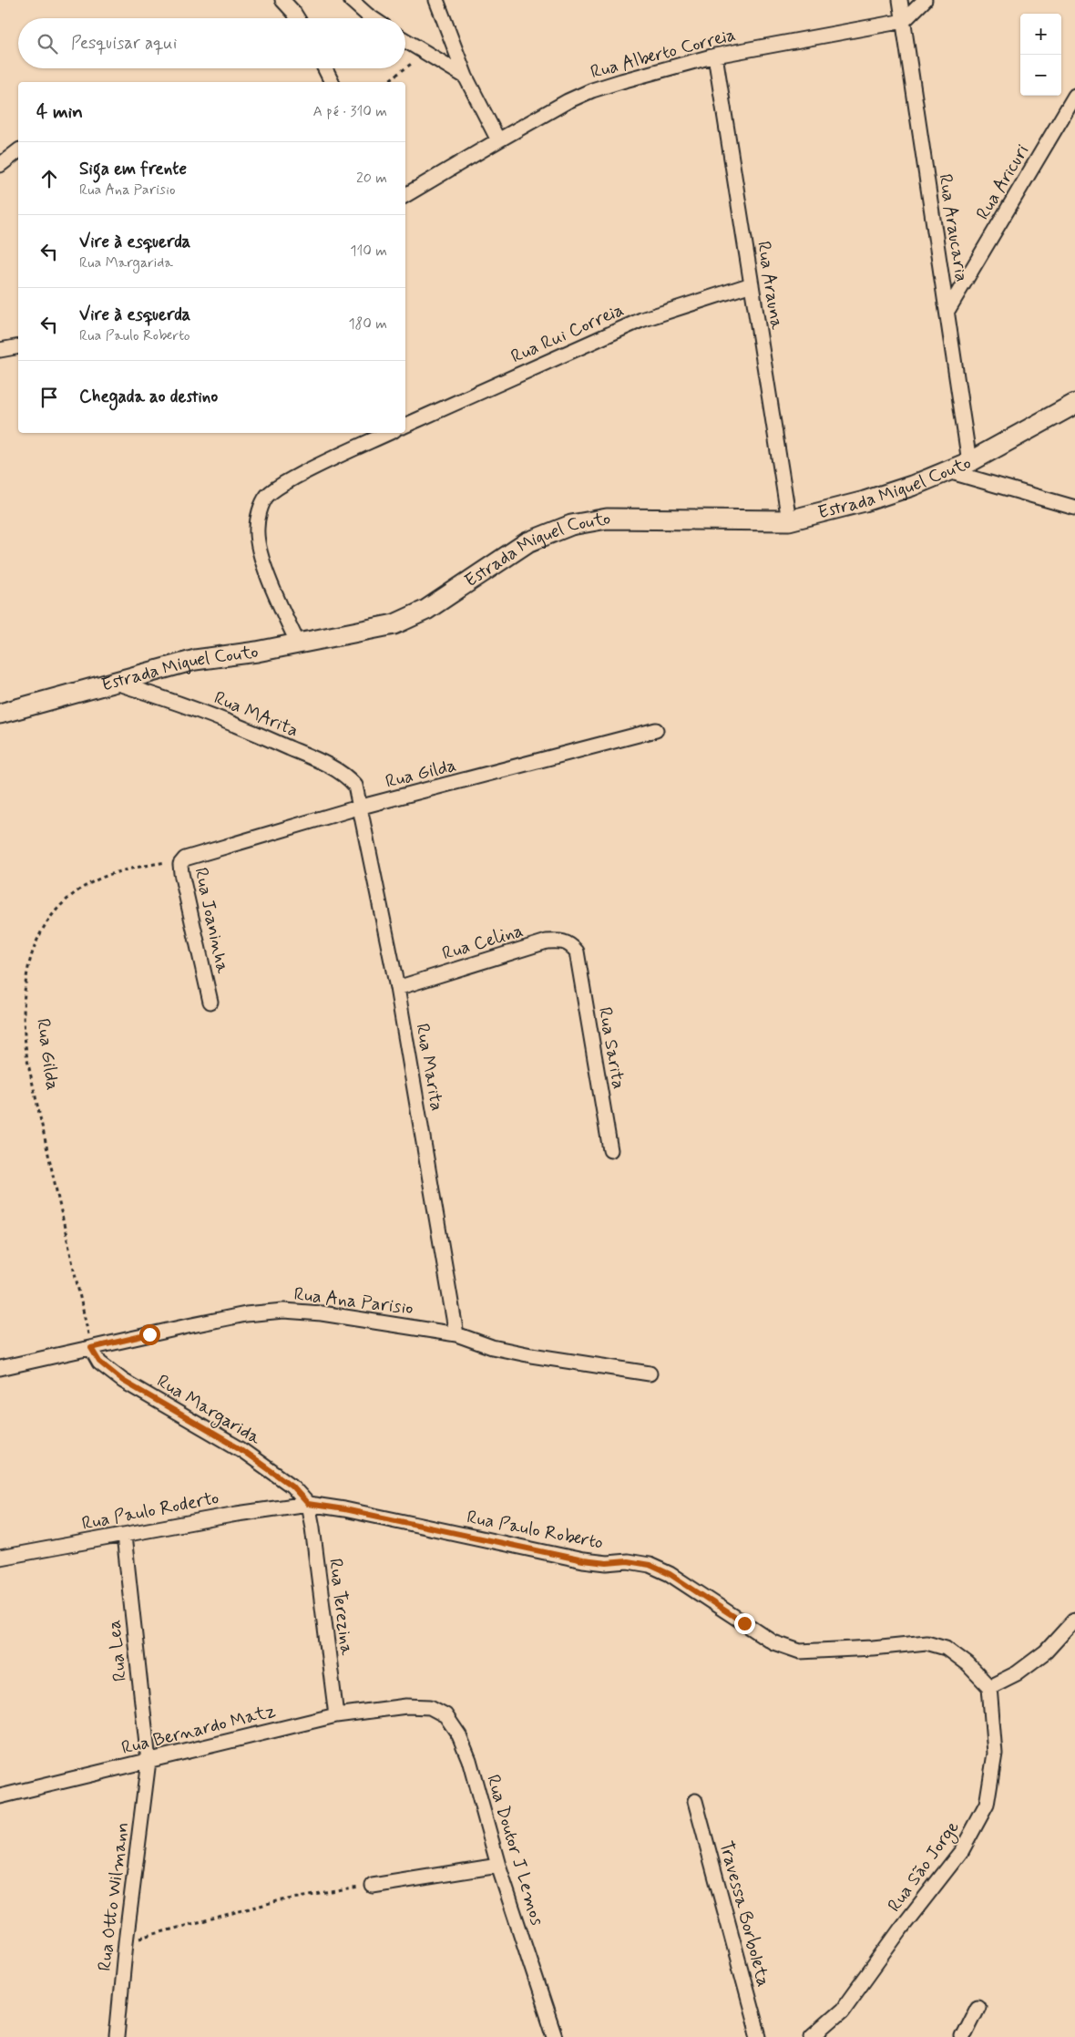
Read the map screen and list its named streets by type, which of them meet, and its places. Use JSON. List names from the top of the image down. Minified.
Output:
{"streets":{"street":["Rua Alberto Correia","Rua Aricuri","Rua Araucaria","Rua Arauna","Rua Rui Correia","Estrada Miguel Couto","Rua MArita","Rua Gilda","Rua Joaninha","Rua Celina","Rua Sarita","Rua Marita","Rua Ana Parisio","Rua Margarida","Rua Paulo Roderto","Rua Paulo Roberto","Rua Terezina","Rua Lea","Rua Bernardo Matz","Rua Doutor J Lemos","Rua São Jorge","Rua Otto Wilmann","Travessa Borboleta"]},"crossings":[["Rua Alberto Correia","Rua Araucaria"],["Rua Alberto Correia","Rua Arauna"],["Rua Aricuri","Rua Araucaria"],["Rua Araucaria","Estrada Miguel Couto"],["Rua Arauna","Rua Rui Correia"],["Rua Arauna","Estrada Miguel Couto"],["Estrada Miguel Couto","Rua MArita"],["Rua MArita","Rua Gilda"],["Rua MArita","Rua Marita"],["Rua Gilda","Rua Joaninha"],["Rua Gilda","Rua Marita"],["Rua Gilda","Rua Ana Parisio"],["Rua Gilda","Rua Margarida"],["Rua Celina","Rua Sarita"],["Rua Celina","Rua Marita"],["Rua Marita","Rua Ana Parisio"],["Rua Ana Parisio","Rua Margarida"],["Rua Margarida","Rua Paulo Roderto"],["Rua Margarida","Rua Paulo Roberto"],["Rua Margarida","Rua Terezina"],["Rua Paulo Roderto","Rua Paulo Roberto"],["Rua Paulo Roderto","Rua Terezina"],["Rua Paulo Roderto","Rua Lea"],["Rua Paulo Roberto","Rua Terezina"],["Rua Paulo Roberto","Rua São Jorge"],["Rua Terezina","Rua Bernardo Matz"],["Rua Lea","Rua Bernardo Matz"],["Rua Lea","Rua Otto Wilmann"],["Rua Bernardo Matz","Rua Doutor J Lemos"],["Rua Bernardo Matz","Rua Otto Wilmann"]],"page":{"map_buttons":["+","−"],"search":"Pesquisar aqui","heading":["4 min","A pé · 310 m"],"list":[["Siga em frente","Rua Ana Parisio","20 m"],["Vire à esquerda","Rua Margarida","110 m"],["Vire à esquerda","Rua Paulo Roberto","180 m"],"Chegada ao destino"]}}
